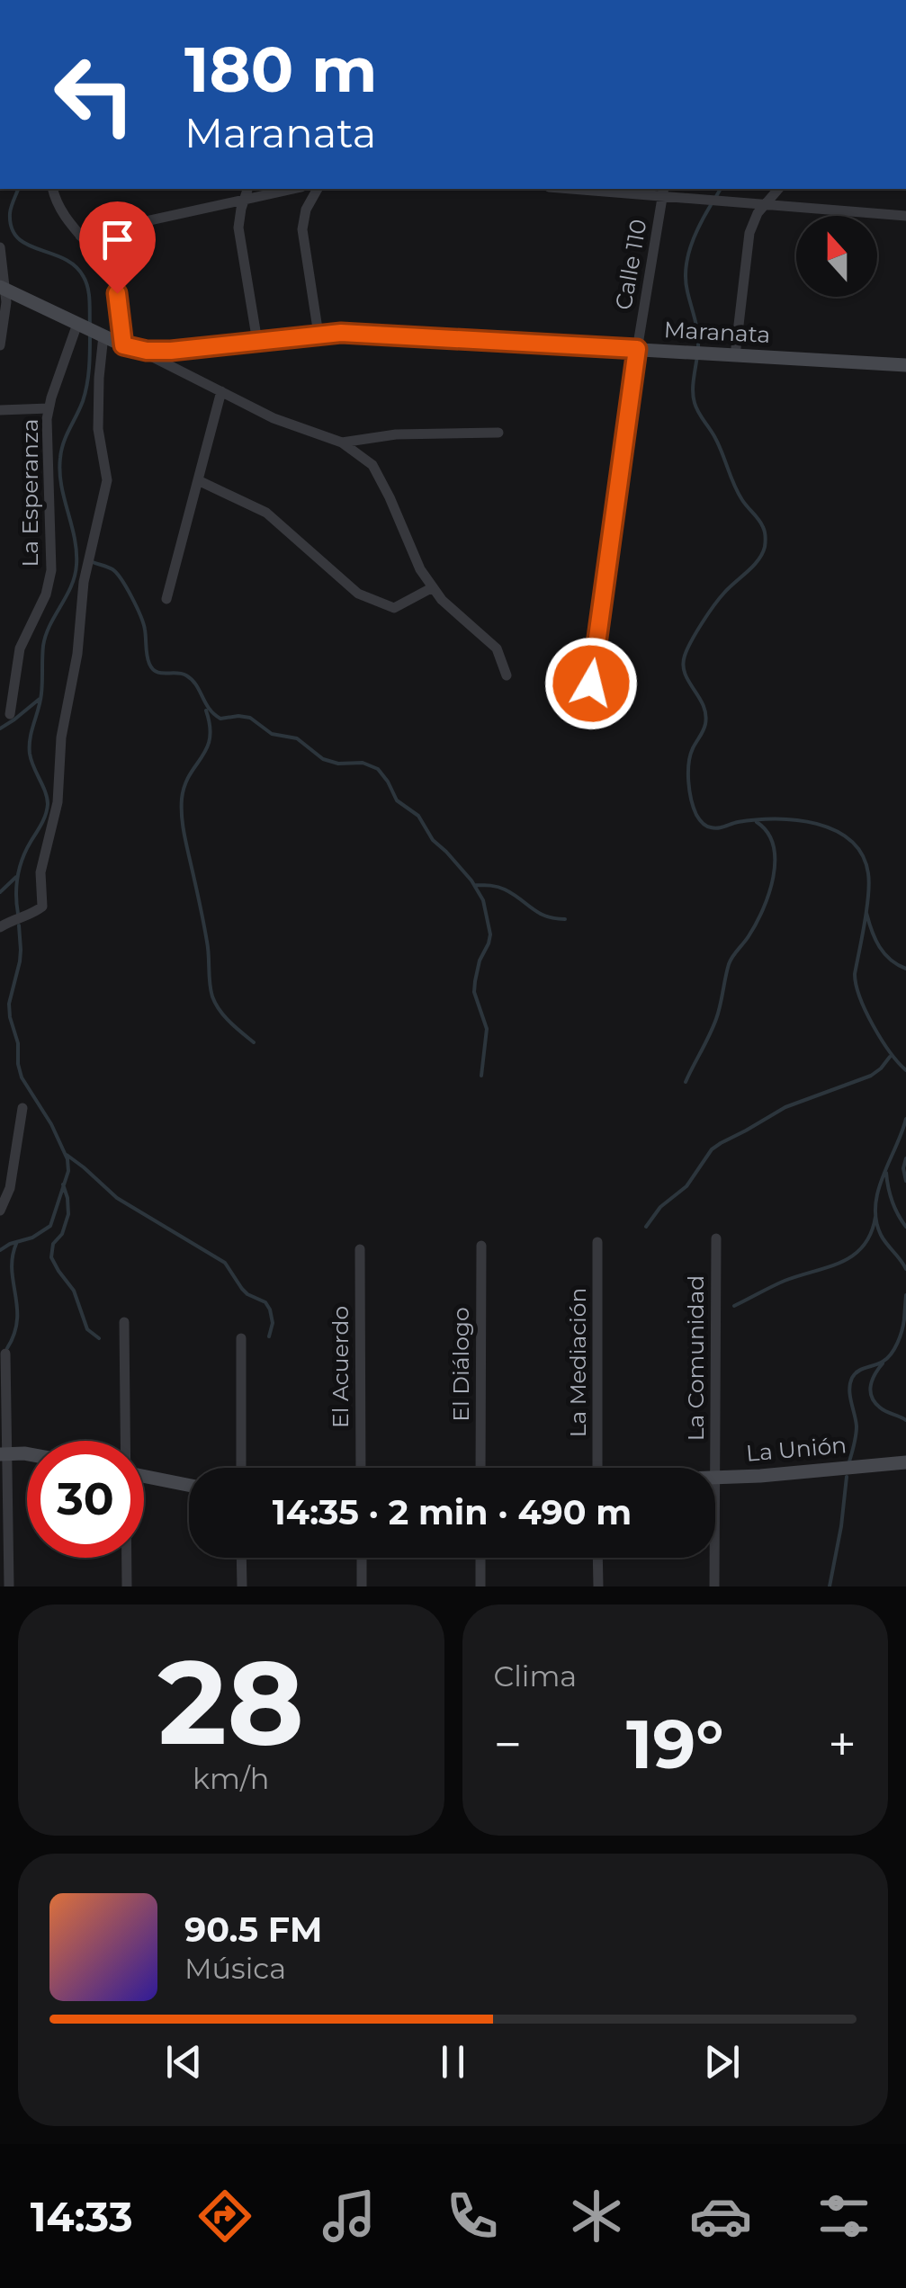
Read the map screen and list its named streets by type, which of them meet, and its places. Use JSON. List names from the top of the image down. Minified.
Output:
{"streets":{"street":["Calle 110","Maranata","La Esperanza","La Comunidad","La Mediación","El Diálogo","El Acuerdo","La Unión"]},"crossings":[["Calle 110","Maranata"],["Maranata","La Esperanza"],["La Comunidad","La Unión"]],"north":"top","page":{"turn":["180 m","Maranata"],"limit":"30","trip":"14:35 · 2 min · 490 m","tile":[["28","km/h"],"Clima"],"heat":["−","19°","+"],"song":["90.5 FM","Música"],"tabs":"14:33"}}
